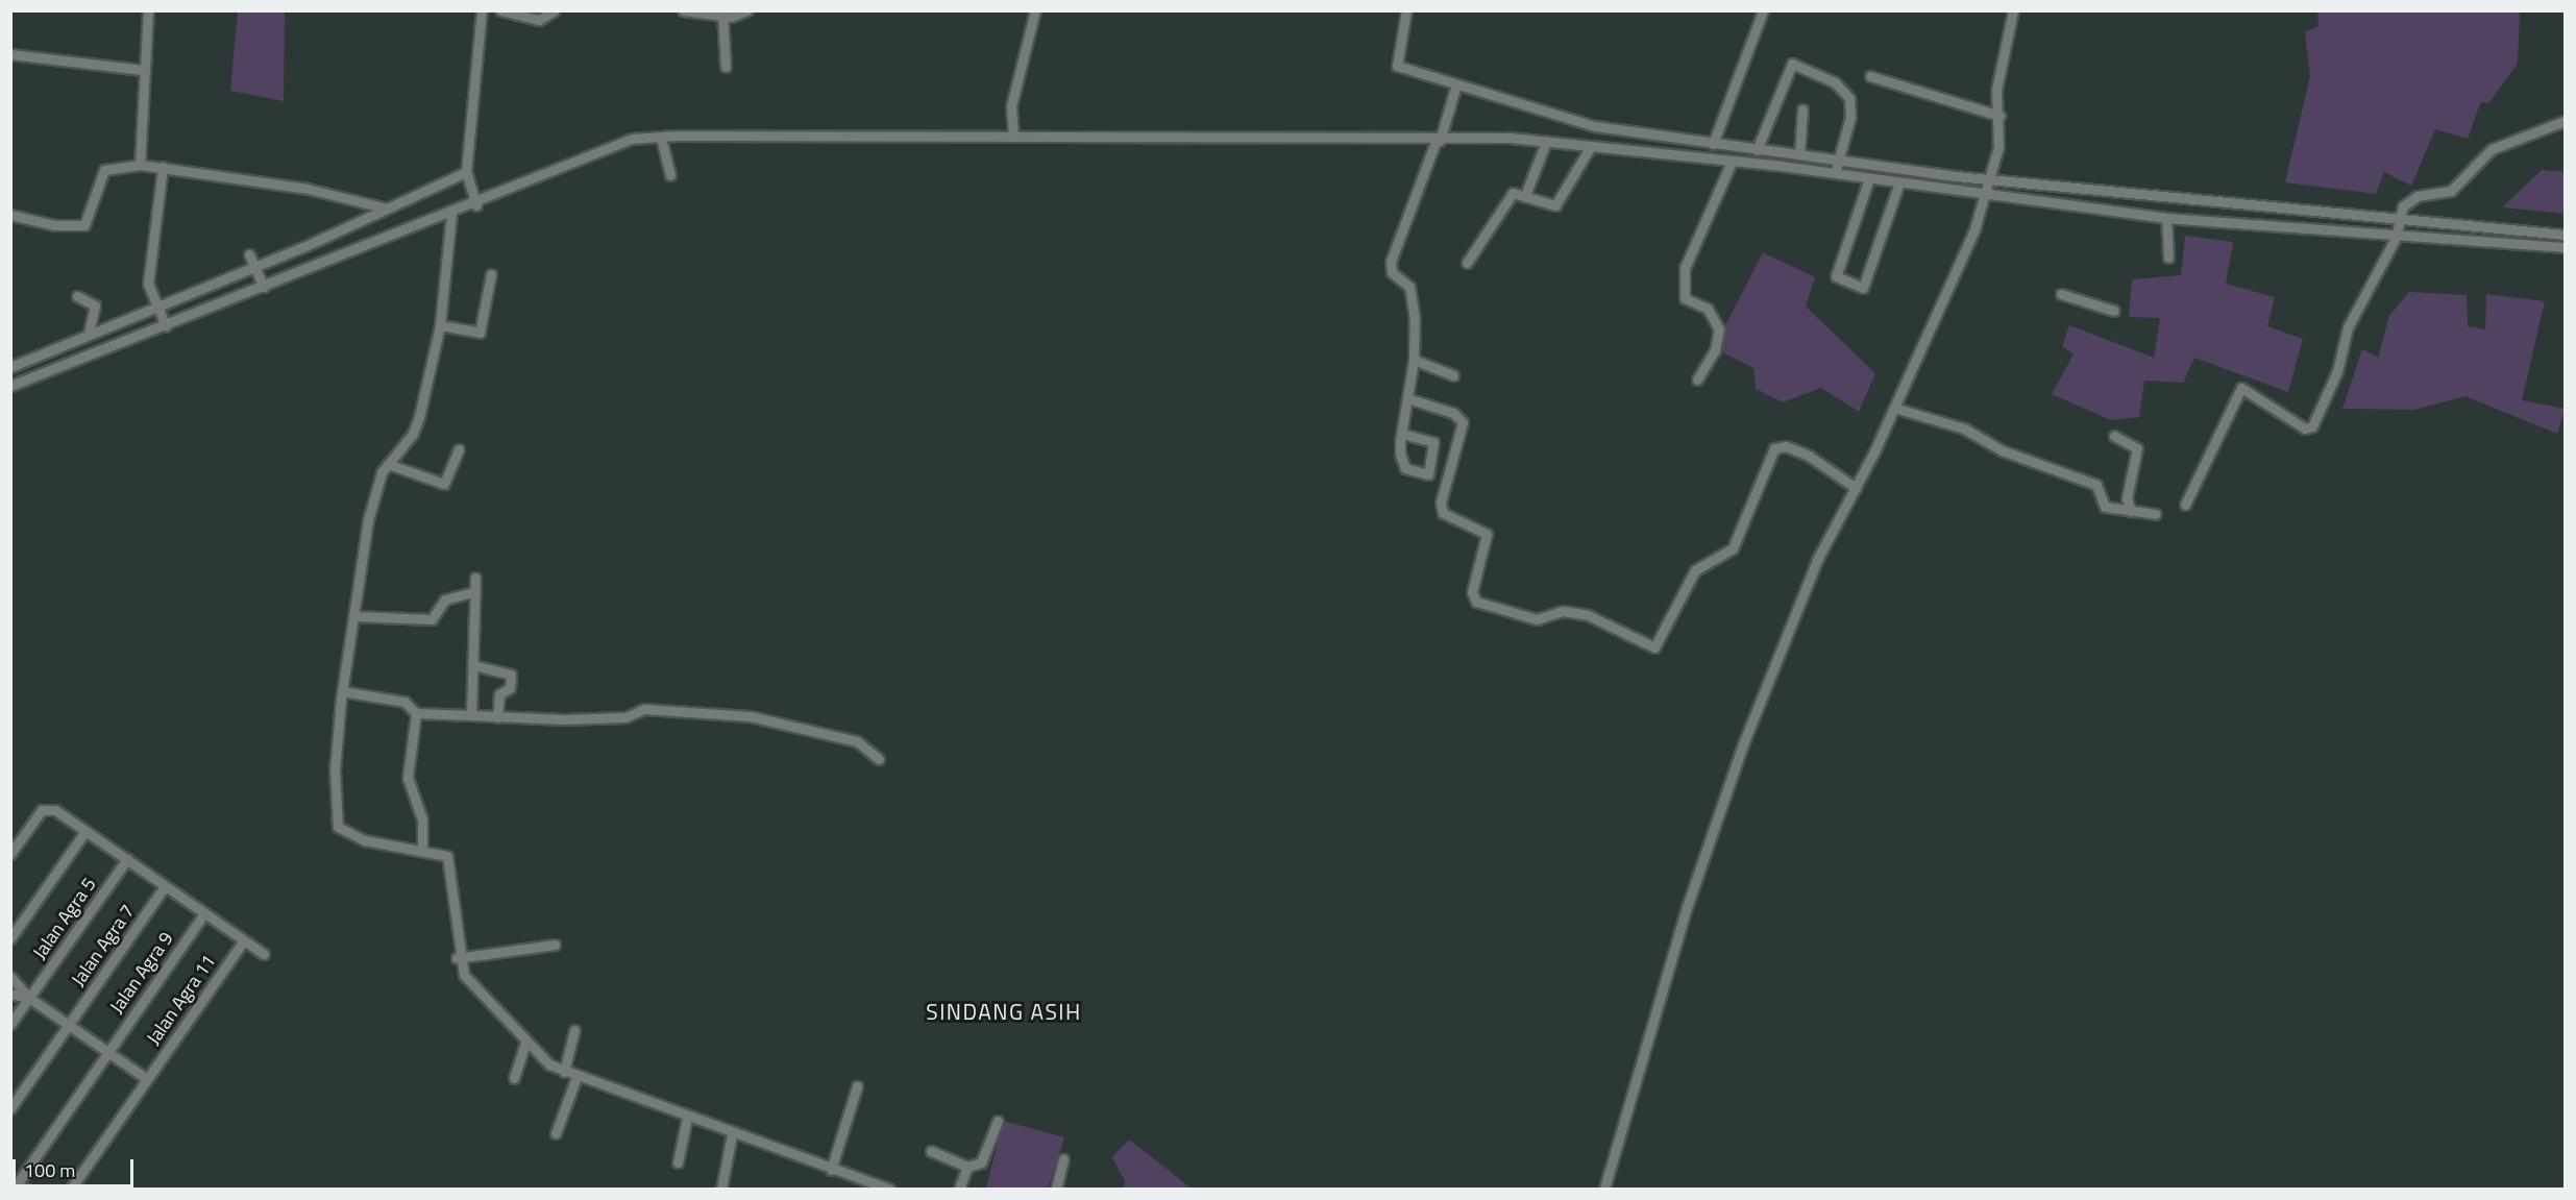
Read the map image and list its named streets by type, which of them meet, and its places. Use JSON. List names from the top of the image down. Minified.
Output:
{"streets":{"street":["Jalan Agra 5","Jalan Agra 7","Jalan Agra 9","Jalan Agra 11"]},"districts":["SINDANG ASIH"],"scale_bar":"100 m"}
